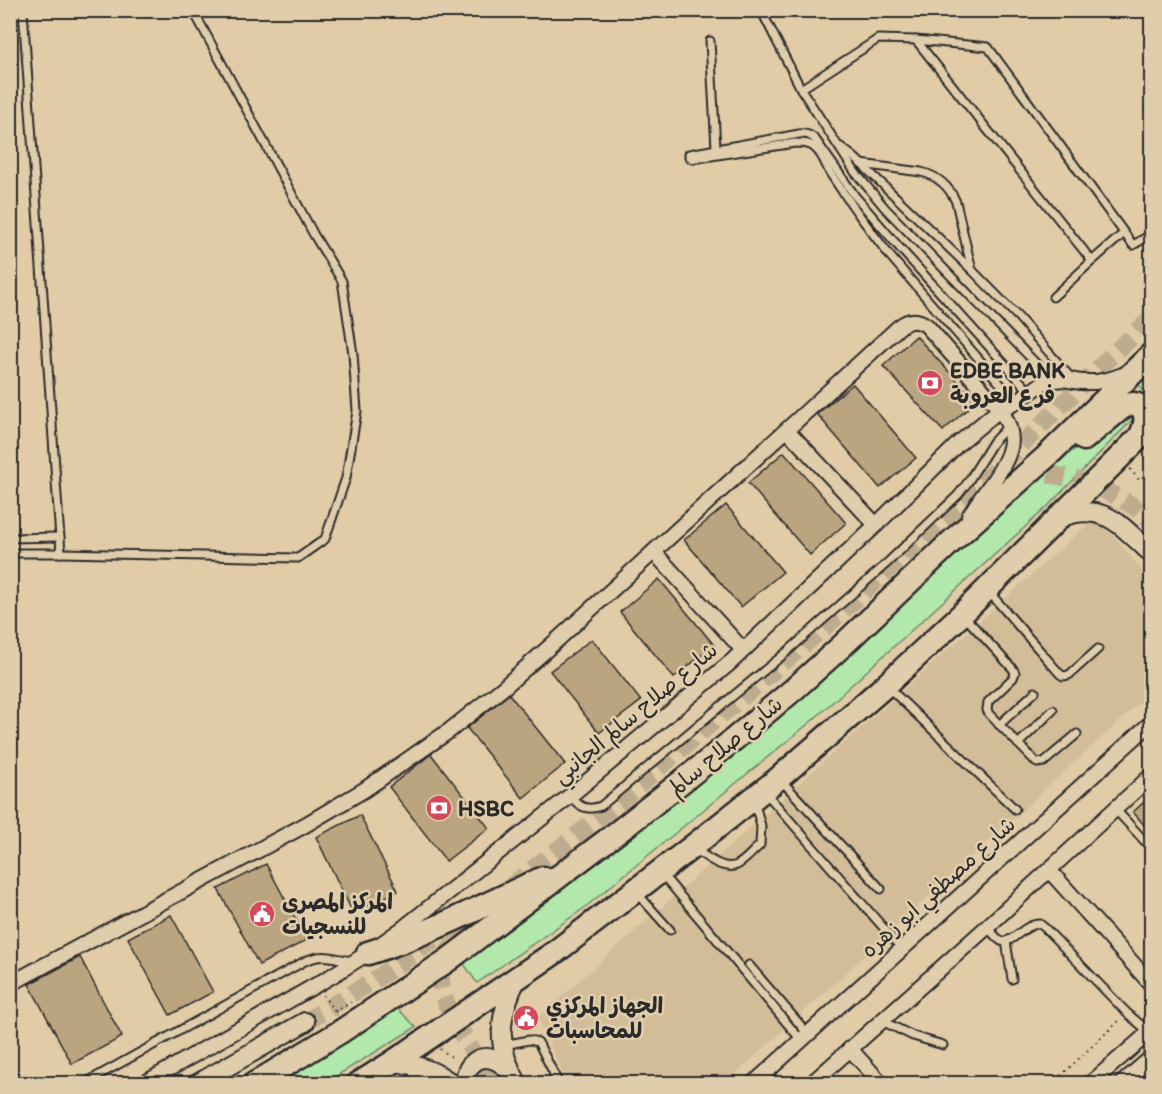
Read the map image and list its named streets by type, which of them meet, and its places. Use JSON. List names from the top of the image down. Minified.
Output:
{"streets":{"highway":["شارع صلاح سالم"],"street":["شارع صلاح سالم الجانبي","شارع مصطفي ابو زهره"]},"places":{"bank":["EDBE BANK فرع العروبة","HSBC"],"public building":["المركز المصرى للنسجيات","الجهاز المركزي للمحاسبات"]}}
